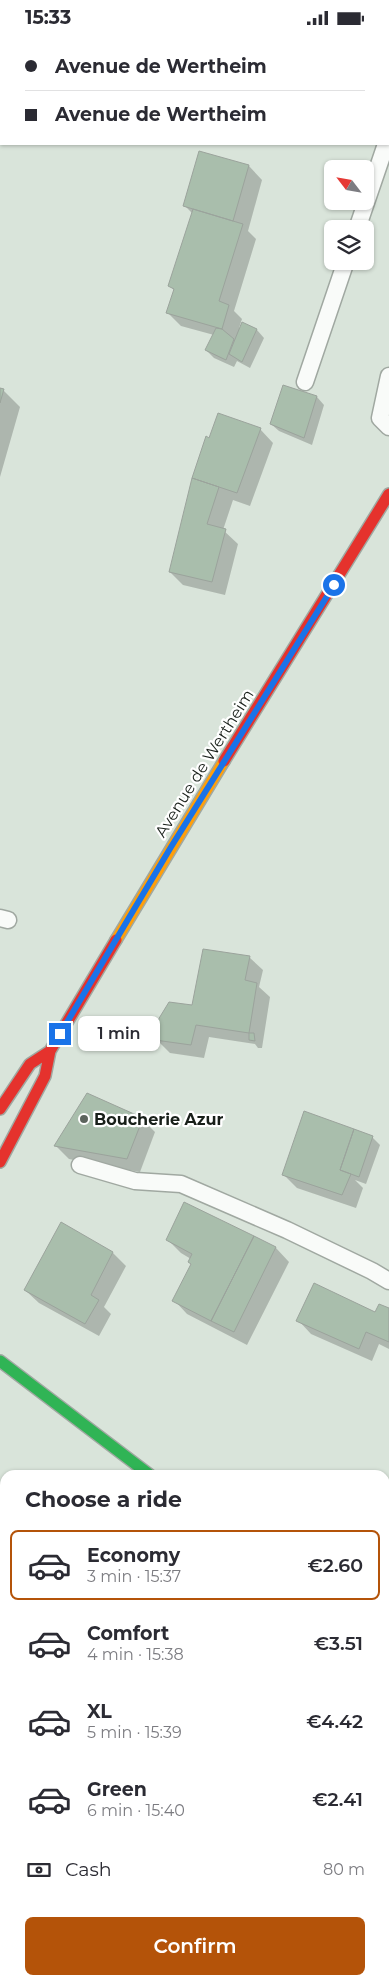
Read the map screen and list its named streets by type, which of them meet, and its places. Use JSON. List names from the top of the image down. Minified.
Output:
{"streets":{"street":["Avenue de Wertheim"]},"places":["Boucherie Azur"],"north":"top left","page":{"status":"15:33","banner":["Avenue de Wertheim","Avenue de Wertheim"],"bubble":"1 min","heading":"Choose a ride","list":[{"name":"Economy","note":"3 min · 15:37","value":"€2.60"},{"name":"Comfort","note":"4 min · 15:38","value":"€3.51"},{"name":"XL","note":"5 min · 15:39","value":"€4.42"},{"name":"Green","note":"6 min · 15:40","value":"€2.41"}],"pay":["Cash","80 m"],"buttons":"Confirm"}}
